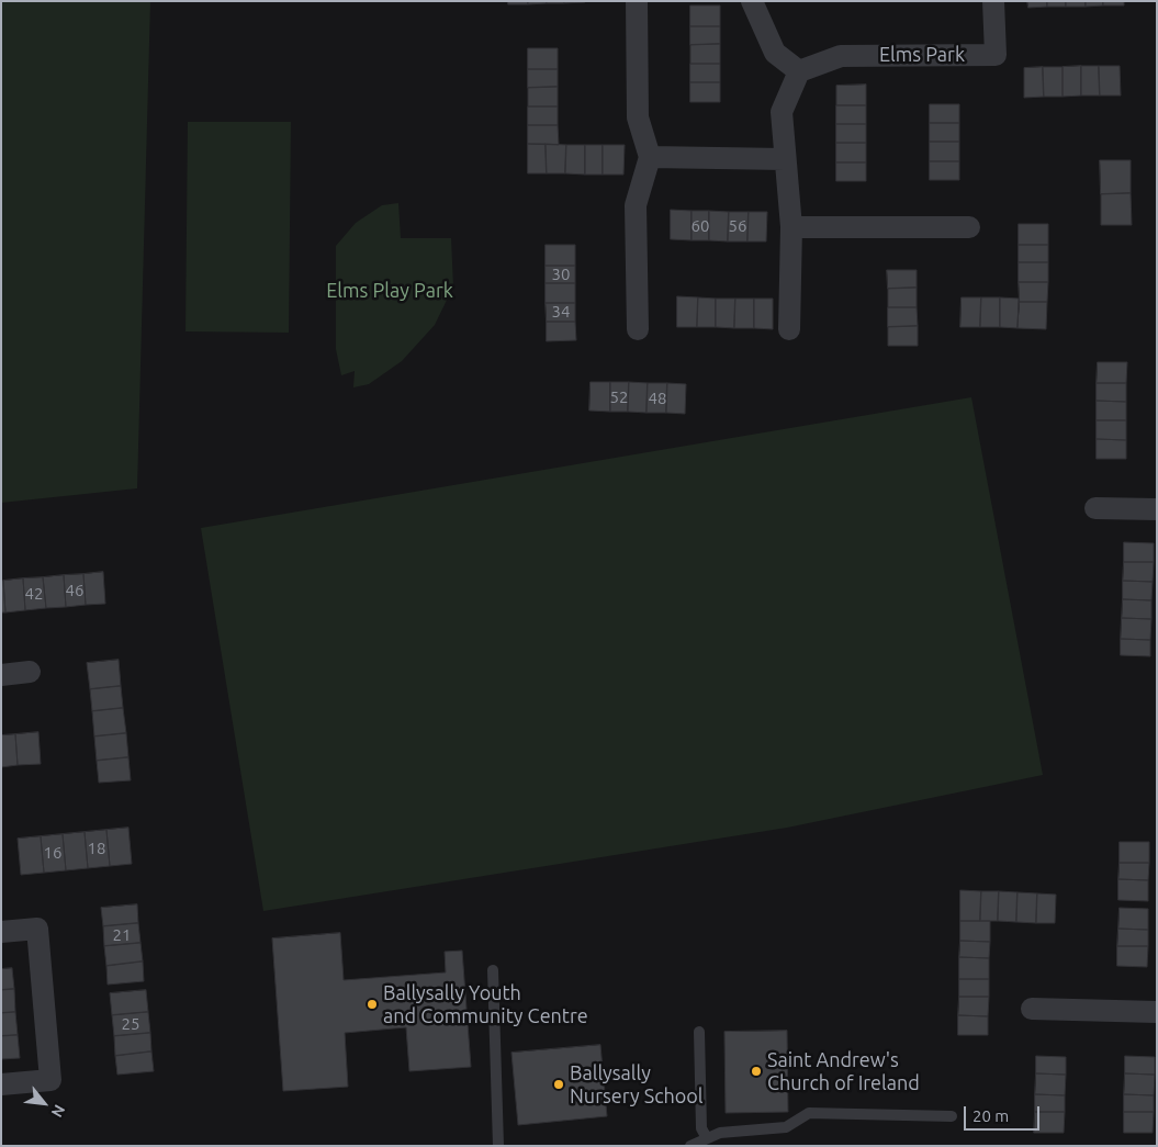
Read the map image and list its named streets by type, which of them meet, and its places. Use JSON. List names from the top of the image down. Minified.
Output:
{"streets":{"street":["Elms Park"]},"parks":["Elms Play Park"],"places":["Ballysally Youth and Community Centre","Saint Andrew's Church of Ireland","Ballysally Nursery School"],"house_numbers":["60","56","30","34","52","48","46","42","18","16","21","25"],"scale_bar":"20 m","north":"bottom right"}
